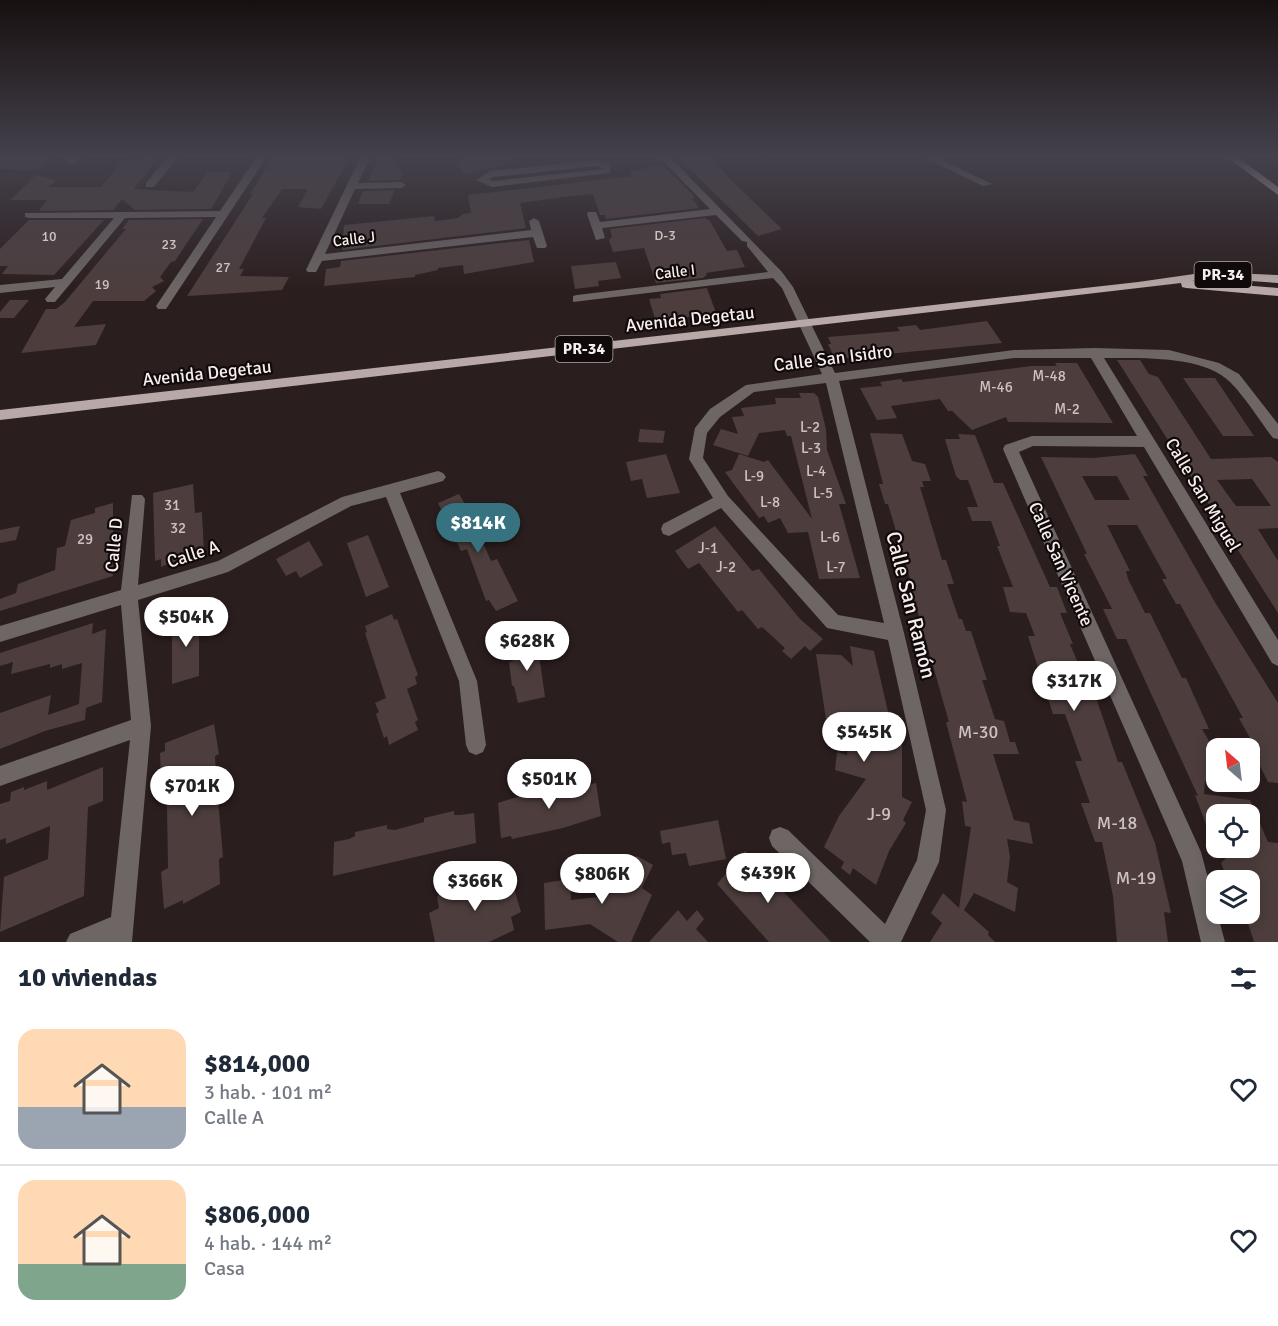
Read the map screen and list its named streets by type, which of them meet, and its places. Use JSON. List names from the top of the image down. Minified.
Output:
{"streets":{"main road":["PR-34","Avenida Degetau"],"street":["Calle J","Calle I","Calle San Isidro","Calle San Miguel","Calle D","Calle A","Calle San Vicente","Calle San Ramón"]},"crossings":[["Calle I","Calle San Ramón"],["Avenida Degetau","Calle San Ramón"],["Calle San Isidro","Calle San Miguel"],["Calle San Isidro","Calle San Ramón"],["Calle San Miguel","Calle San Vicente"],["Calle D","Calle A"]],"house_numbers":["D-3","10","23","27","19","M-48","M-46","M-2","L-2","L-3","L-4","L-9","L-5","L-8","31","32","L-6","29","J-1","J-2","L-7","M-30","J-9","M-18","M-19"],"north":"top left","page":{"price":["$814K","$504K","$628K","$317K","$545K","$501K","$701K","$439K","$806K","$366K"],"heading":"10 viviendas","list":[{"name":"$814,000","note":"3 hab. · 101 m² · Calle A"},{"name":"$806,000","note":"4 hab. · 144 m² · Casa"}]}}
